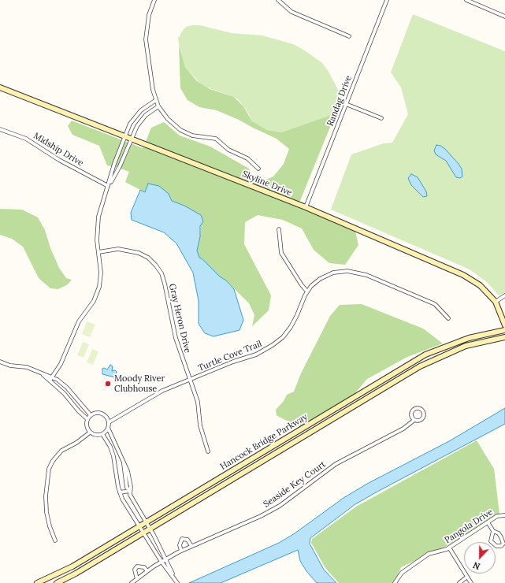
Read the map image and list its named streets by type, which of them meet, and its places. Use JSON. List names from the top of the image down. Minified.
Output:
{"streets":{"main road":["Skyline Drive","Hancock Bridge Parkway"],"street":["Randag Drive","Midship Drive","Gray Heron Drive","Turtle Cove Trail","Seaside Key Court","Pangola Drive"]},"crossings":[["Randag Drive","Skyline Drive"],["Gray Heron Drive","Turtle Cove Trail"]],"places":["Moody River Clubhouse"],"north":"bottom"}
